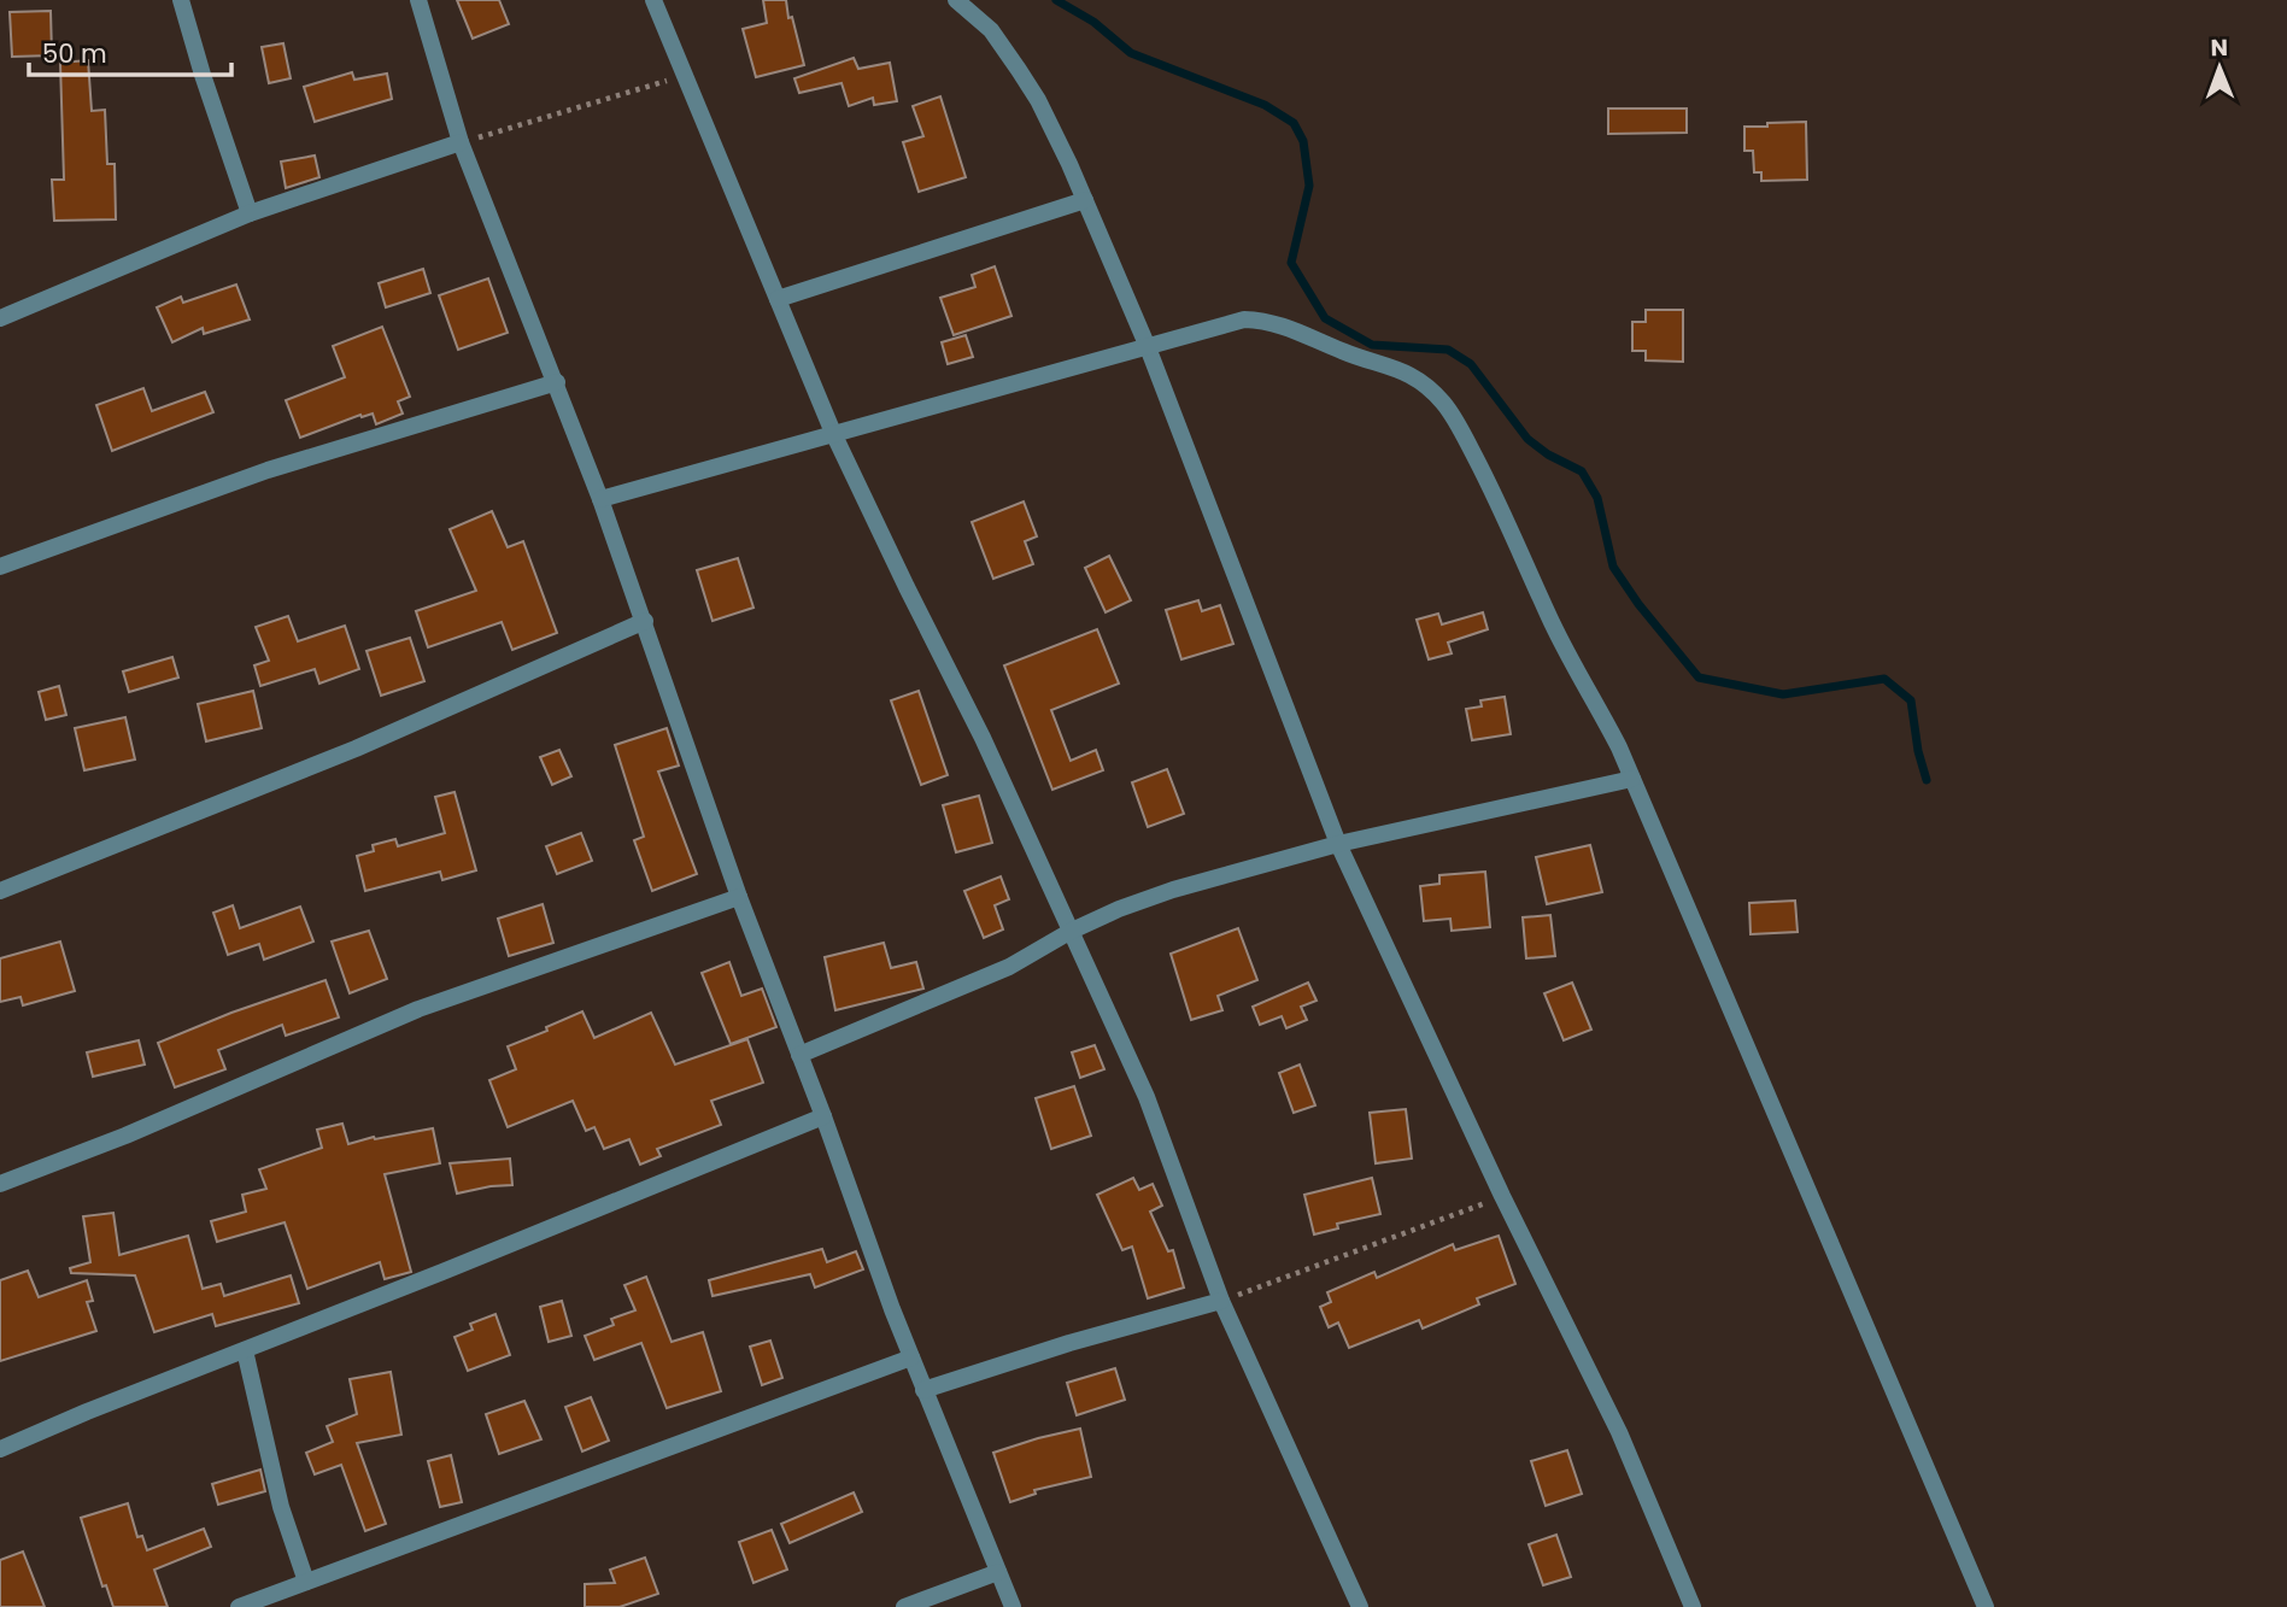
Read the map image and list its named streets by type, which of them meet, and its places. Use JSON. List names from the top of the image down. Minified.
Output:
{"scale_bar":"50 m","north":"top"}
